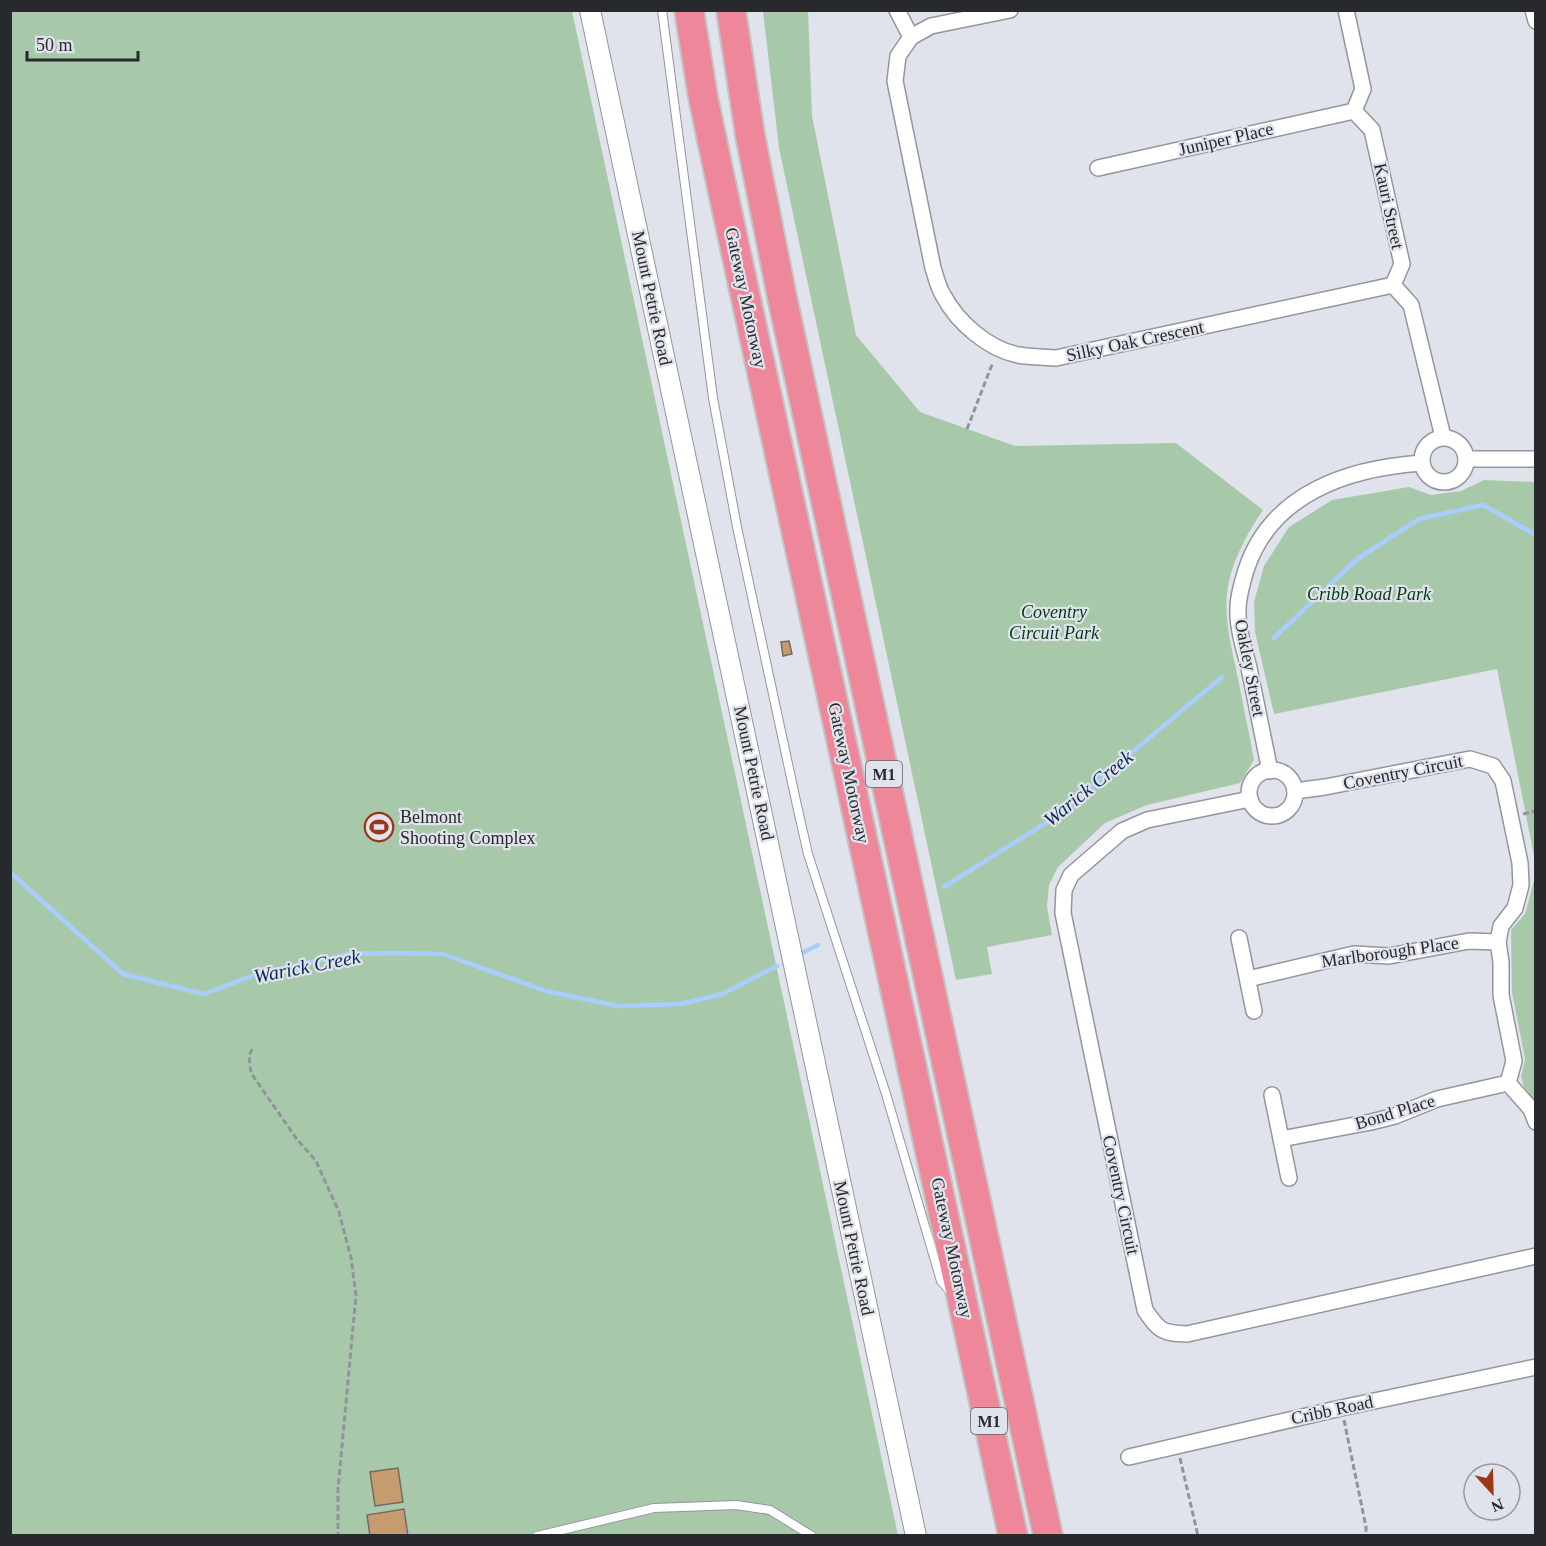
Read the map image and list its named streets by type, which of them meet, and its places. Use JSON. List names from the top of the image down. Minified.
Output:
{"streets":{"highway":["Gateway Motorway","M1"],"street":["Juniper Place","Kauri Street","Mount Petrie Road","Silky Oak Crescent","Oakley Street","Coventry Circuit","Marlborough Place","Bond Place","Cribb Road"]},"crossings":[["Juniper Place","Kauri Street"],["Kauri Street","Silky Oak Crescent"],["Oakley Street","Coventry Circuit"],["Coventry Circuit","Marlborough Place"],["Coventry Circuit","Bond Place"]],"water":["Warick Creek"],"parks":["Cribb Road Park","Coventry Circuit Park"],"places":{"sports":["Belmont Shooting Complex"]},"scale_bar":"50 m","north":"bottom"}
